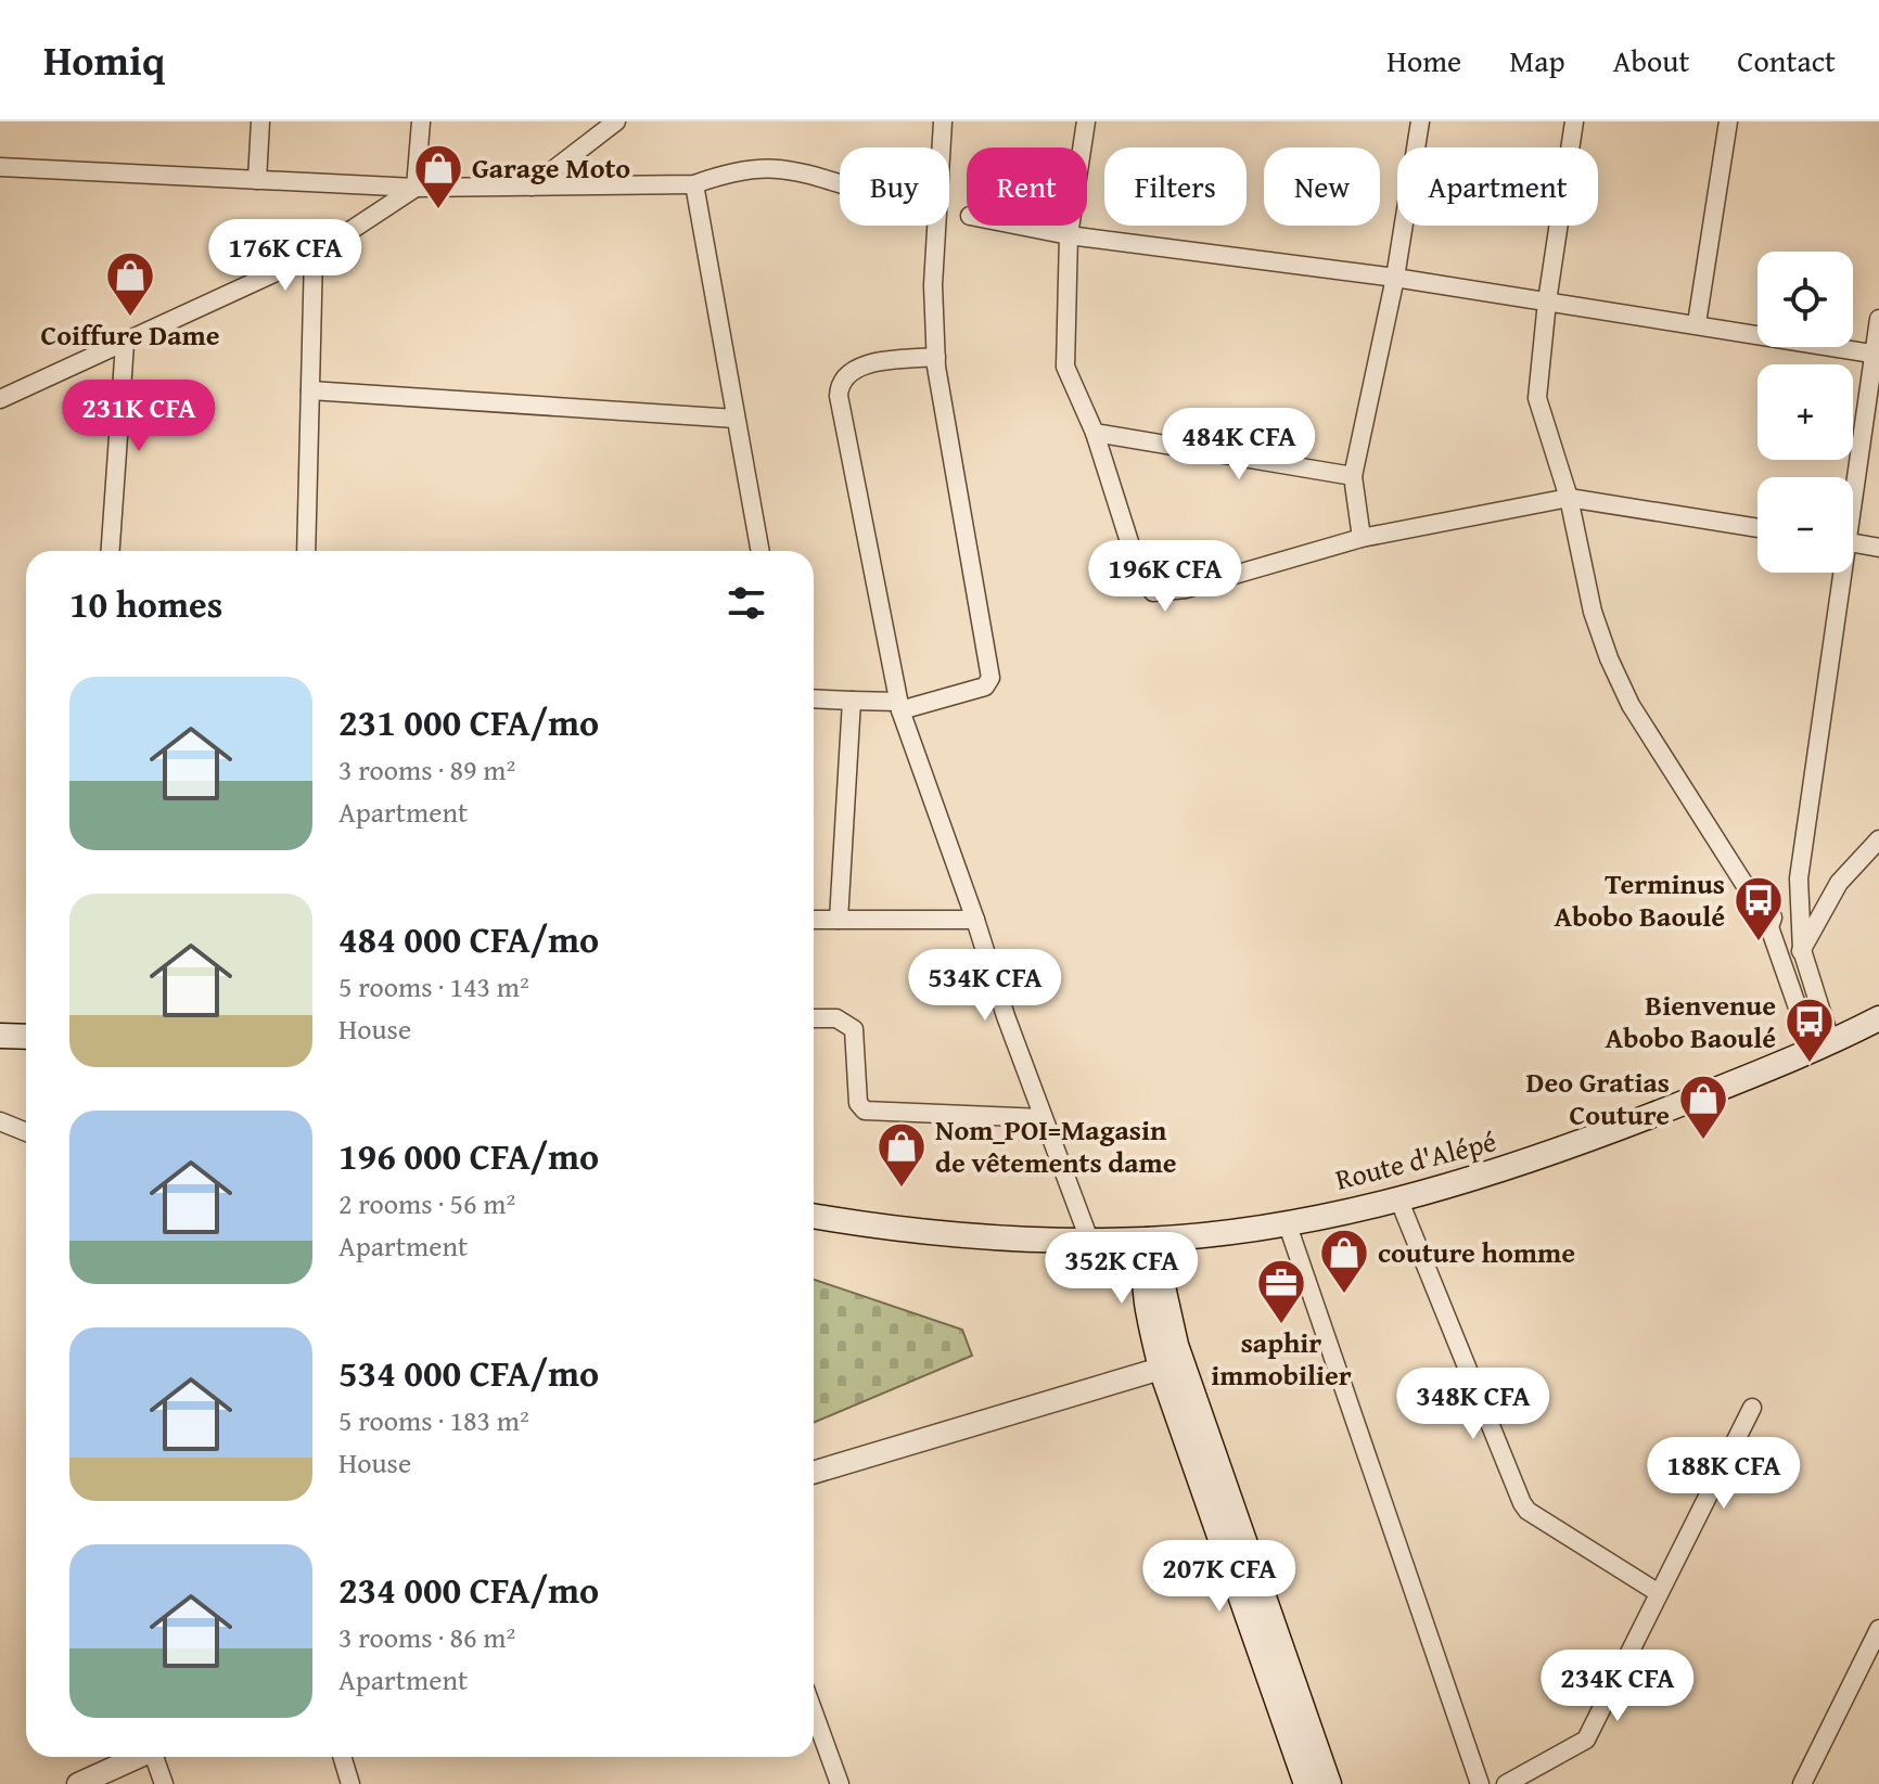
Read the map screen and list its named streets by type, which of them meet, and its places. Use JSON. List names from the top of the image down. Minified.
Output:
{"streets":{"main road":["Route d'Alépé"]},"places":{"shop":["Garage Moto","Coiffure Dame","Deo Gratias Couture","Nom_POI=Magasin de vêtements dame","couture homme"],"bus stop":["Terminus Abobo Baoulé","Bienvenue Abobo Baoulé"],"office":["saphir immobilier"]},"page":{"header":"Homiq","nav":["Home","Map","About","Contact"],"chip":["Buy","Rent","Filters","New","Apartment"],"price":["176K CFA","231K CFA","484K CFA","196K CFA","534K CFA","352K CFA","348K CFA","188K CFA","207K CFA","234K CFA"],"map_buttons":["+","−"],"heading":"10 homes","list":[{"name":"231 000 CFA/mo","note":"3 rooms · 89 m² · Apartment"},{"name":"484 000 CFA/mo","note":"5 rooms · 143 m² · House"},{"name":"196 000 CFA/mo","note":"2 rooms · 56 m² · Apartment"},{"name":"534 000 CFA/mo","note":"5 rooms · 183 m² · House"},{"name":"234 000 CFA/mo","note":"3 rooms · 86 m² · Apartment"}]}}
